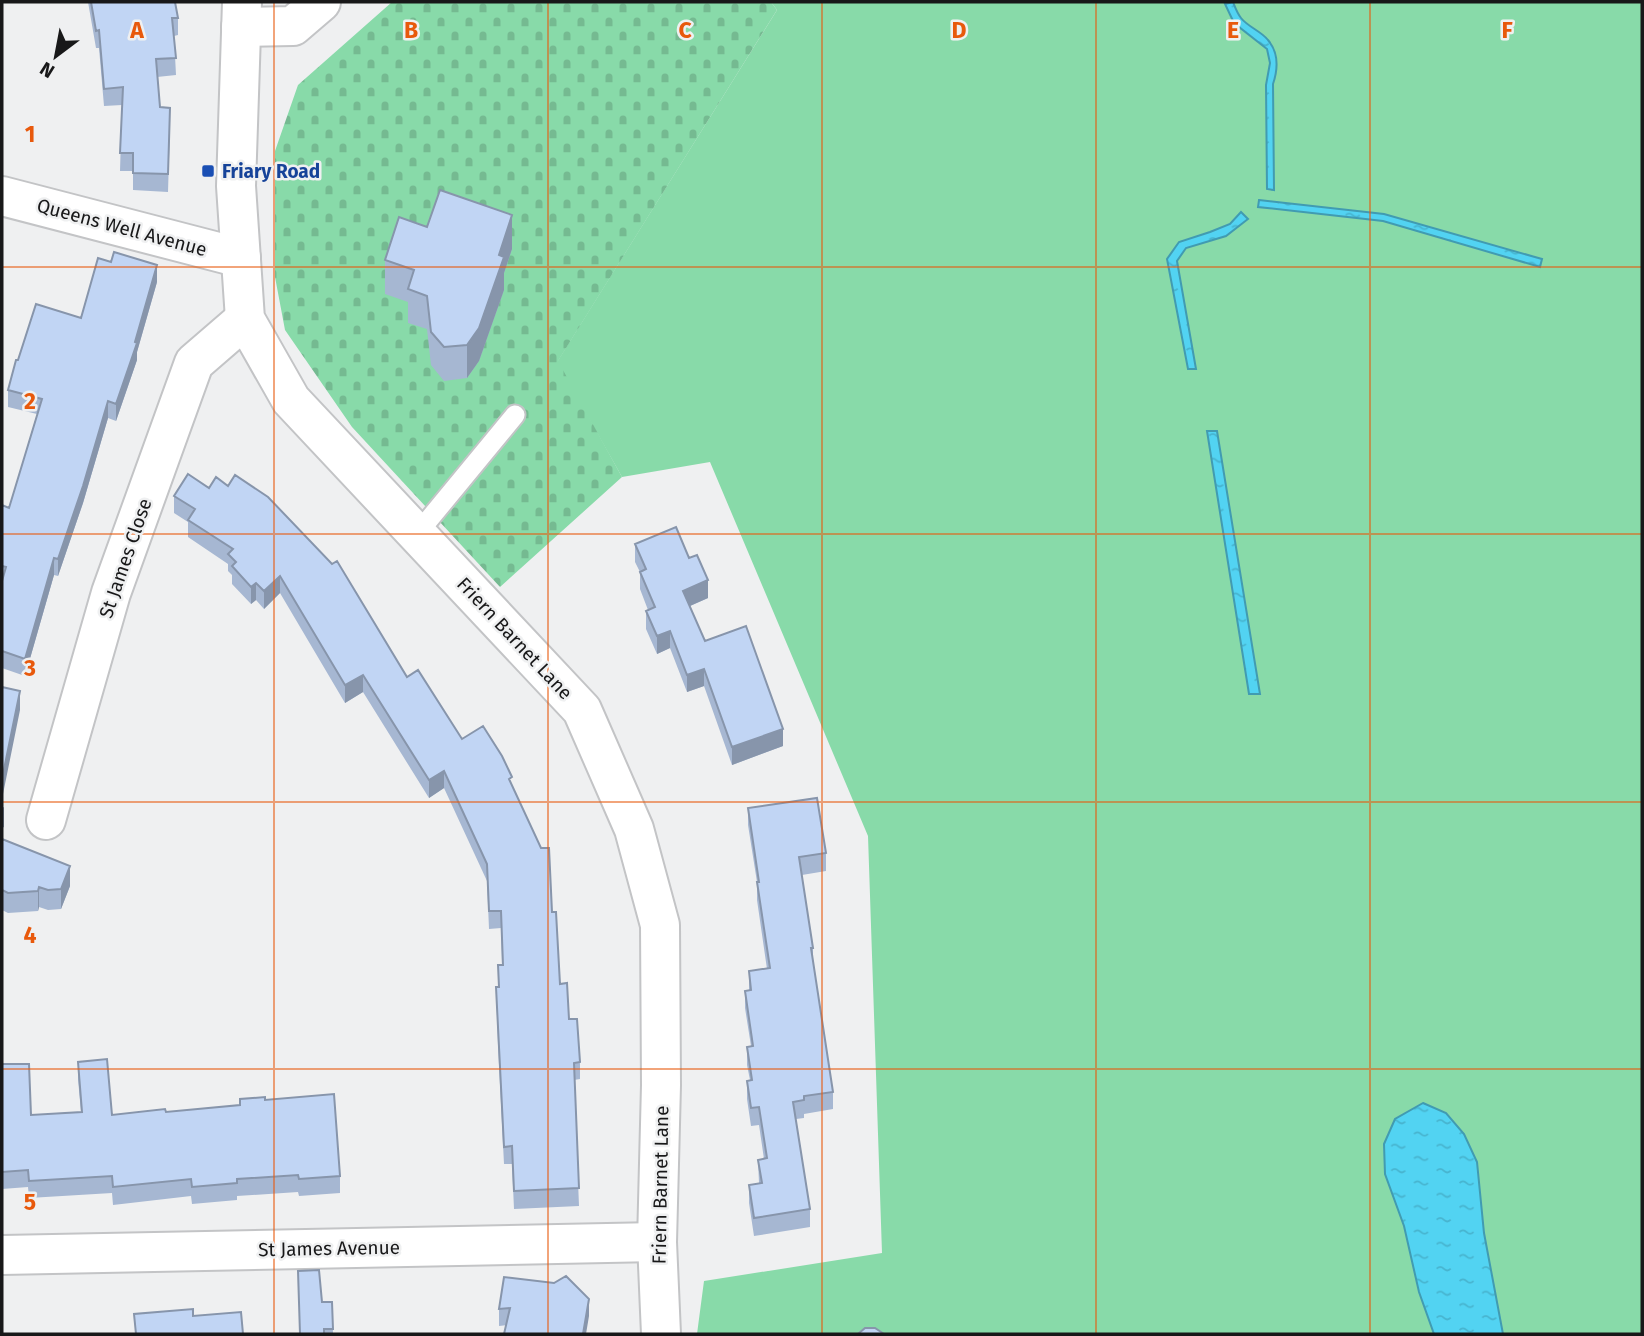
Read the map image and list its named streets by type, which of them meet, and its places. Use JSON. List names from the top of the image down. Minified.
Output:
{"streets":{"street":["Queens Well Avenue","St James Close","Friern Barnet Lane","St James Avenue"]},"crossings":[["Queens Well Avenue","Friern Barnet Lane"],["St James Close","Friern Barnet Lane"],["Friern Barnet Lane","St James Avenue"]],"places":{"transit":["Friary Road"]},"north":"bottom left","grid":{"columns":["A","B","C","D","E","F"],"rows":["1","2","3","4","5"]}}
